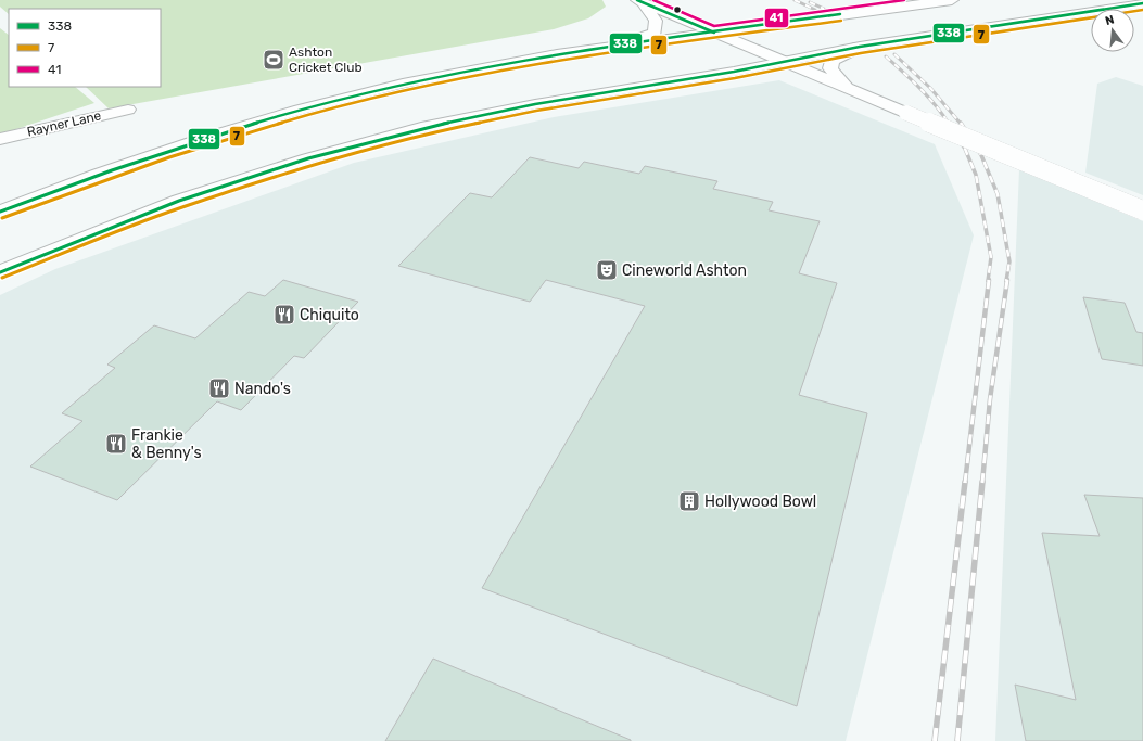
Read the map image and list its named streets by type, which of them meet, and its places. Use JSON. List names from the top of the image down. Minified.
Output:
{"streets":{"main road":["Rayner Lane"]},"places":{"sports":["Ashton Cricket Club"],"theatre":["Cineworld Ashton"],"restaurant":["Chiquito","Nando's","Frankie & Benny's"],"building":["Hollywood Bowl"]},"lines":["transit line 338","transit line 41","transit line 7"],"legend":["338","7","41"],"north":"top"}
